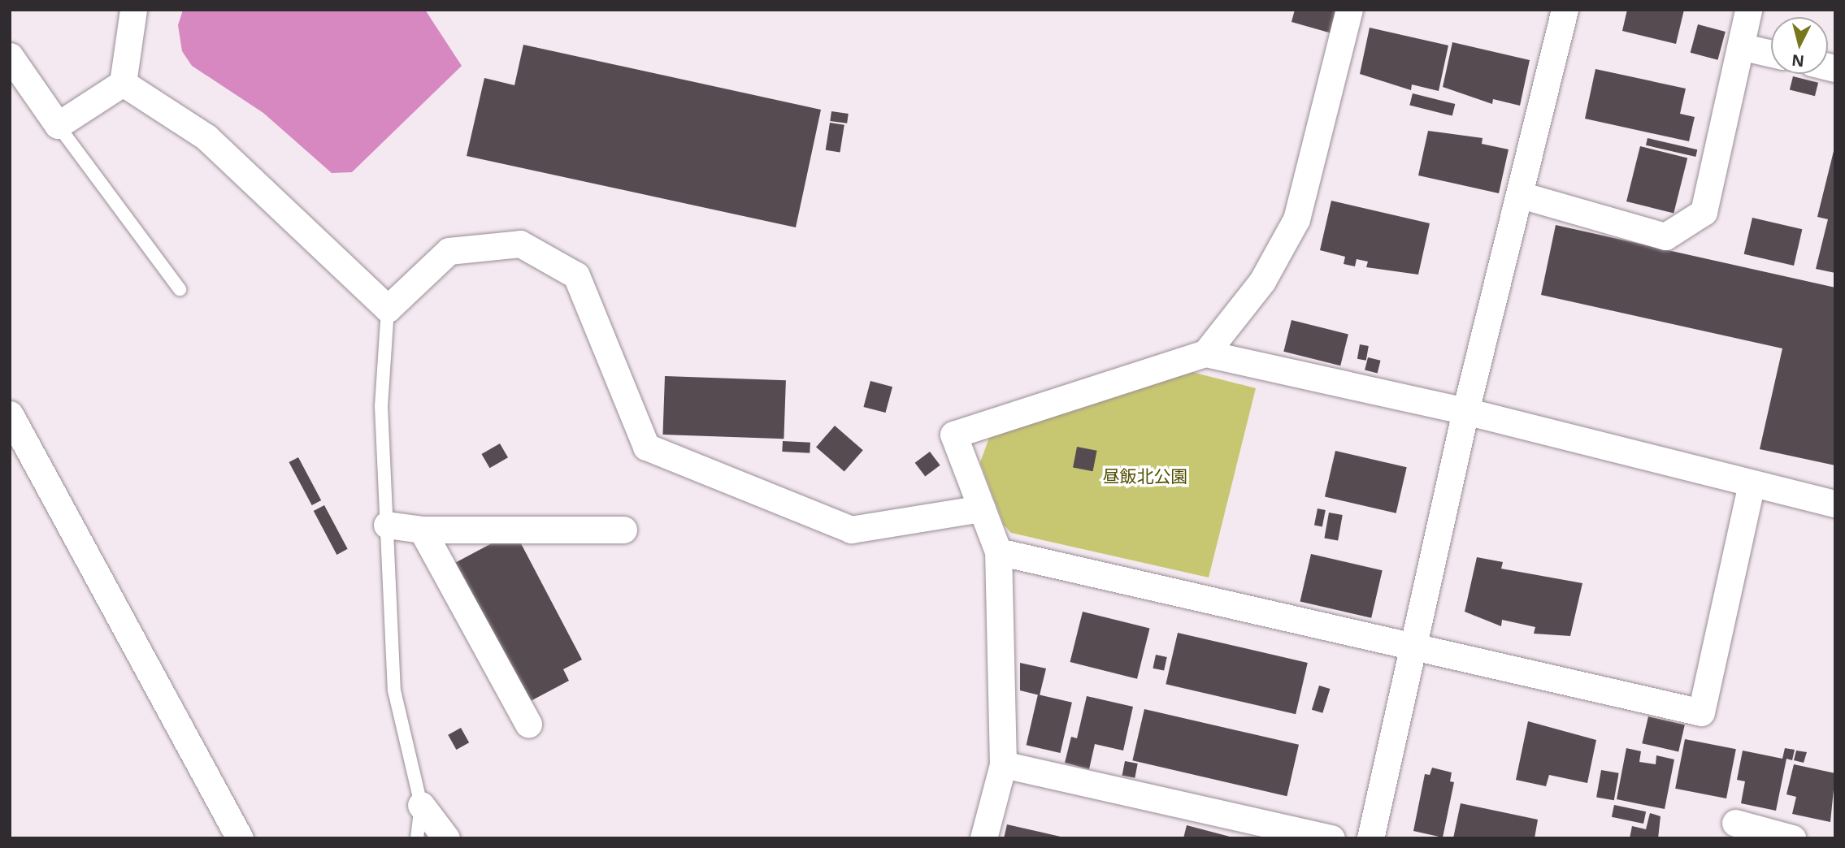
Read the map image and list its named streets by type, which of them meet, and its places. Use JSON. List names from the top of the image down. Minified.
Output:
{"parks":["昼飯北公園"],"north":"bottom"}
